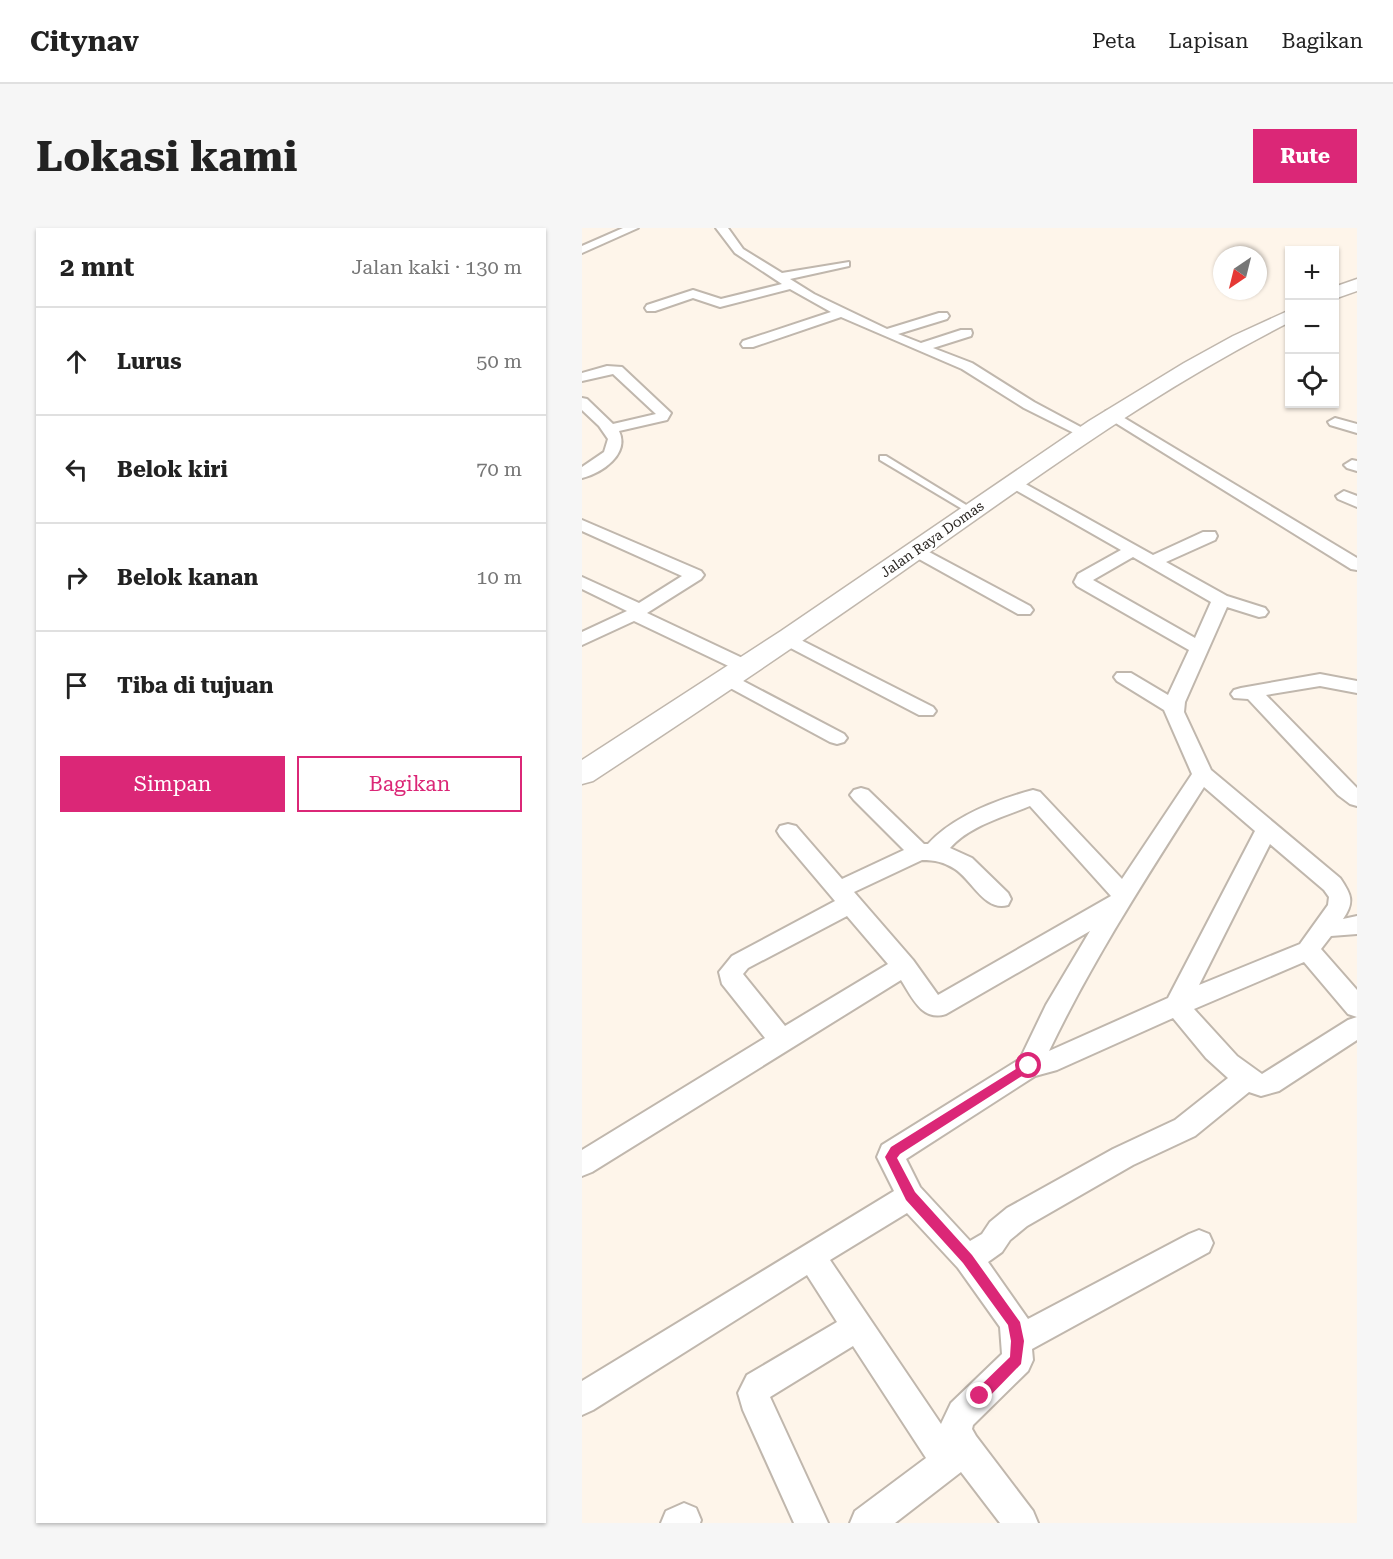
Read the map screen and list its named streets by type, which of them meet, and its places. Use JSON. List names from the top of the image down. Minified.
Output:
{"streets":{"highway":["Jalan Raya Domas"]},"north":"bottom left","page":{"header":"Citynav","nav":["Peta","Lapisan","Bagikan"],"buttons":["Rute",["Simpan","Bagikan"]],"title":"Lokasi kami","heading":["2 mnt","Jalan kaki · 130 m"],"map_buttons":["+","−"],"list":[["Lurus","50 m"],["Belok kiri","70 m"],["Belok kanan","10 m"],"Tiba di tujuan"]}}
